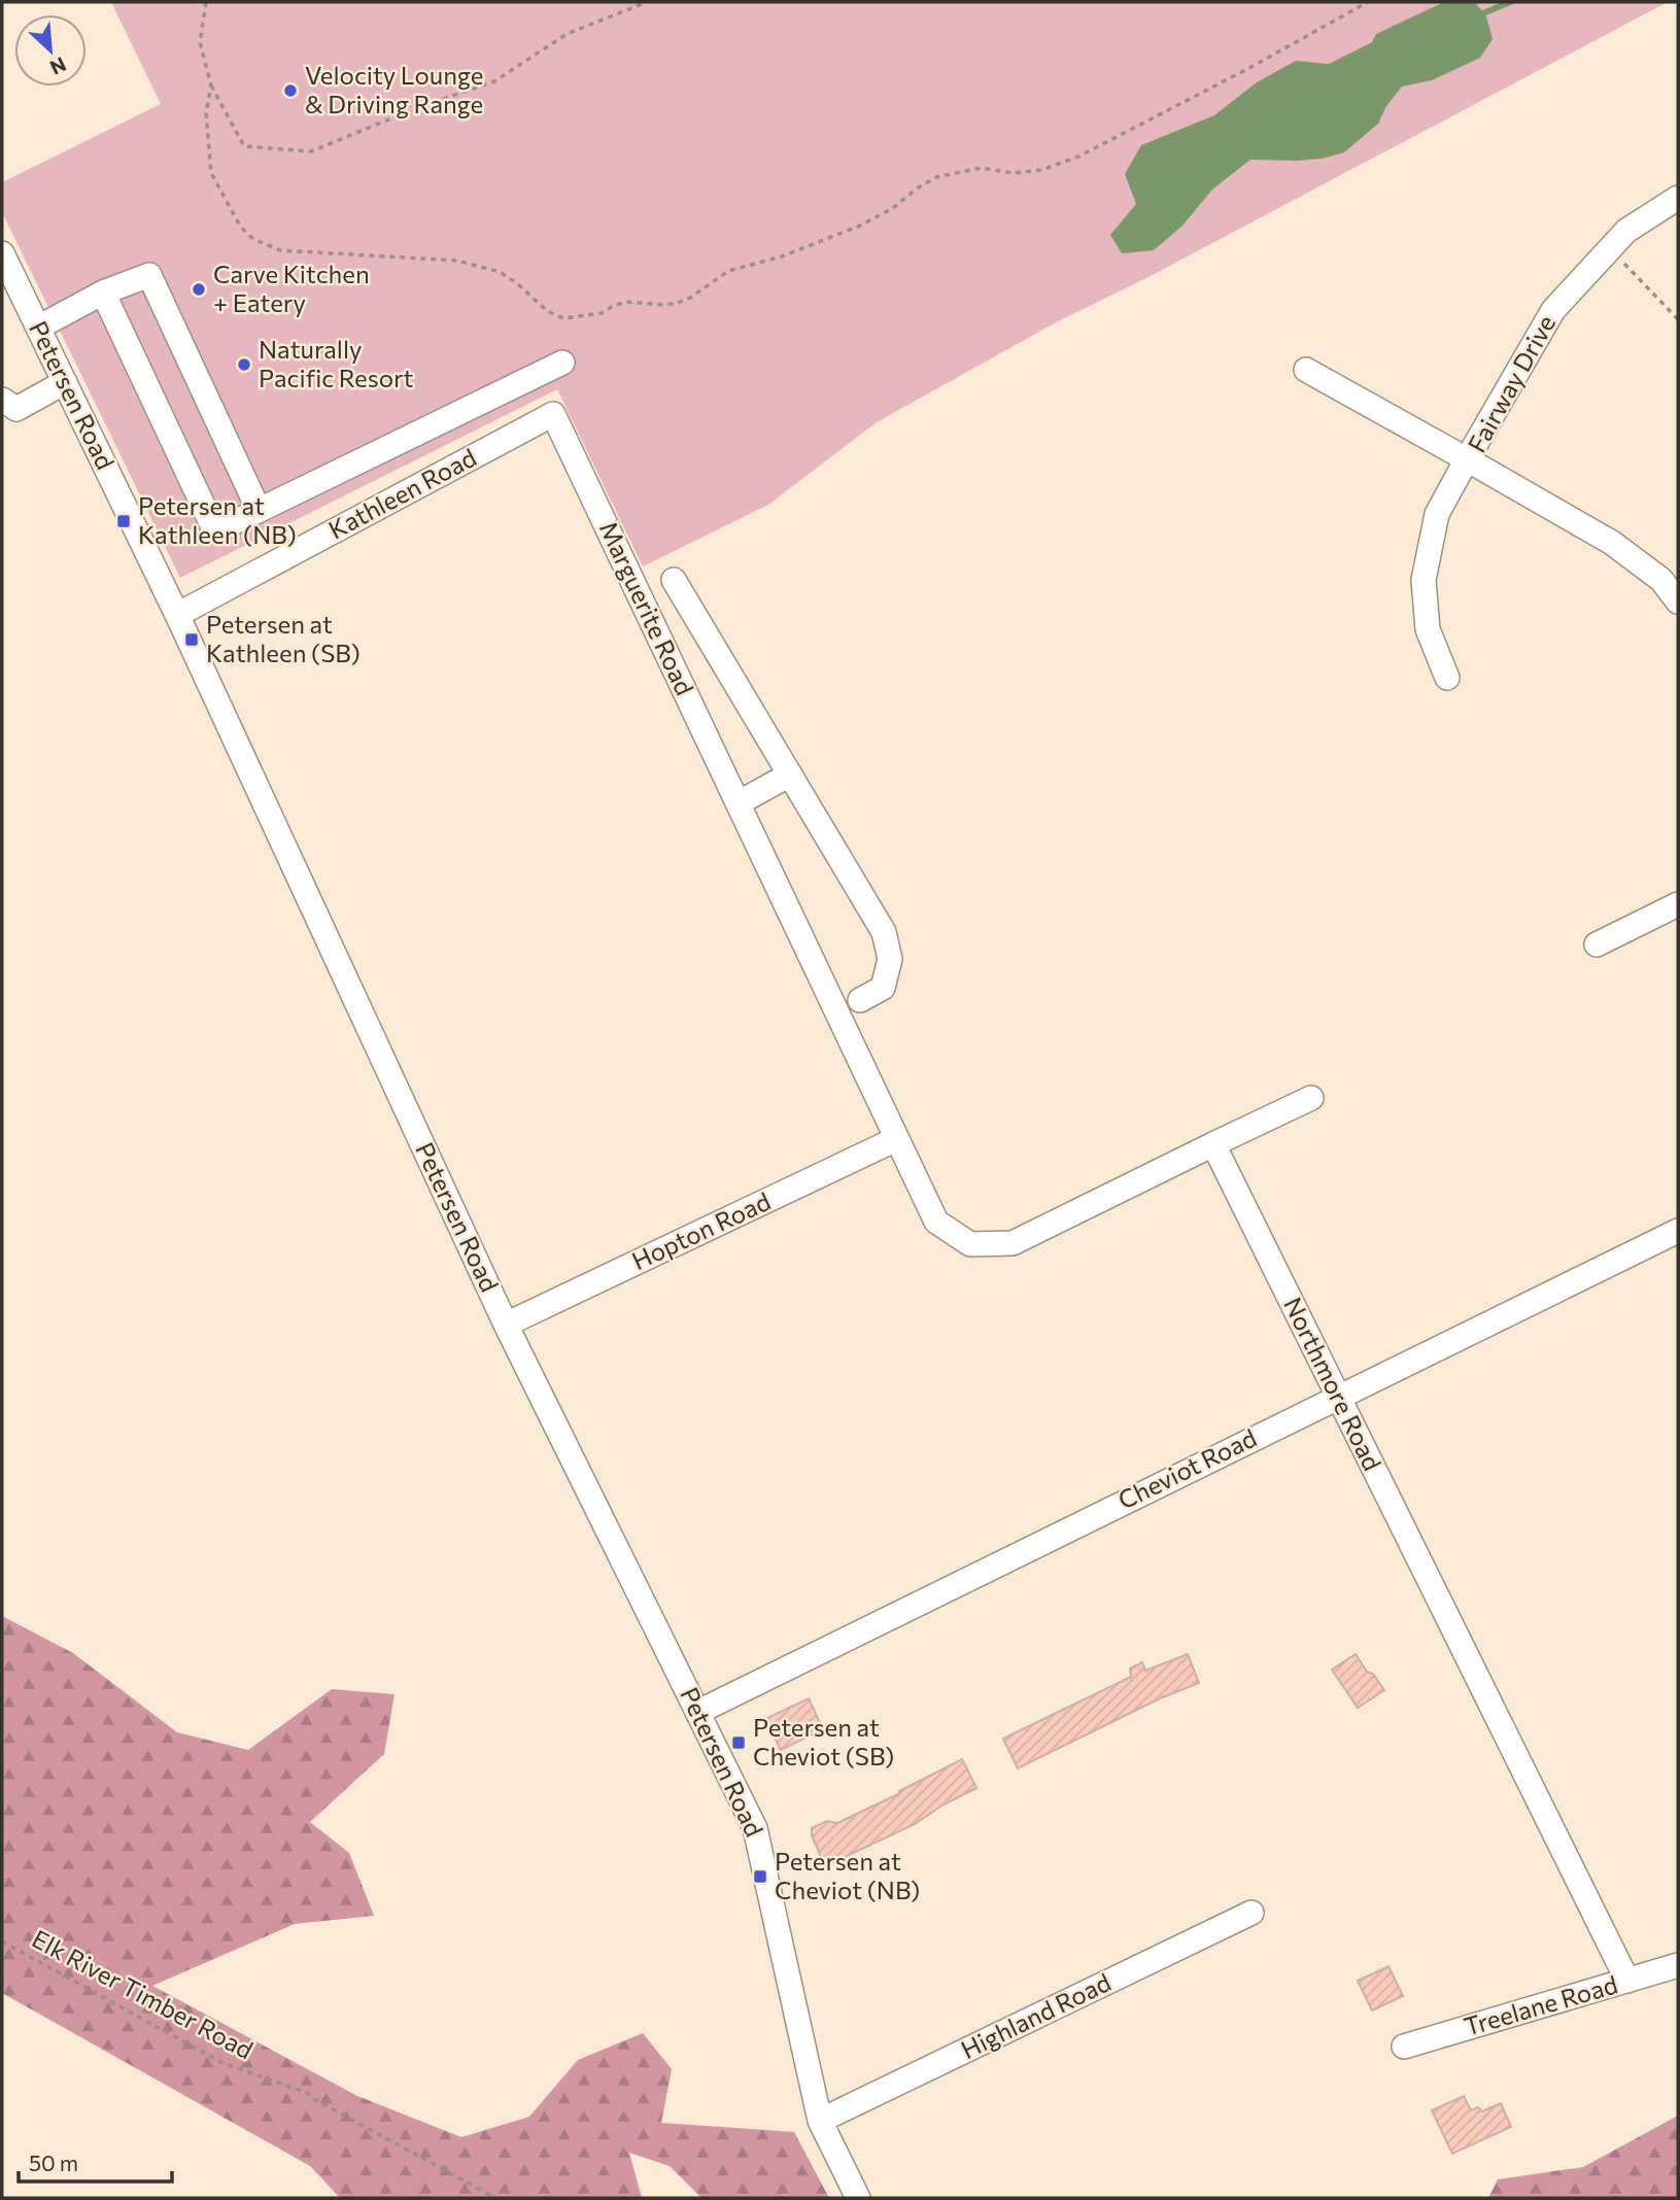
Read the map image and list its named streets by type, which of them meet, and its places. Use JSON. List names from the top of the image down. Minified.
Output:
{"streets":{"street":["Fairway Drive","Petersen Road","Kathleen Road","Marguerite Road","Hopton Road","Northmore Road","Cheviot Road","Treelane Road","Highland Road"],"path":["Elk River Timber Road"]},"crossings":[["Petersen Road","Kathleen Road"],["Petersen Road","Hopton Road"],["Petersen Road","Cheviot Road"],["Petersen Road","Highland Road"],["Kathleen Road","Marguerite Road"],["Marguerite Road","Hopton Road"],["Northmore Road","Cheviot Road"],["Northmore Road","Treelane Road"]],"places":{"other":["Velocity Lounge & Driving Range","Carve Kitchen + Eatery","Naturally Pacific Resort"],"transit":["Petersen at Kathleen (NB)","Petersen at Kathleen (SB)","Petersen at Cheviot (SB)","Petersen at Cheviot (NB)"]},"scale_bar":"50 m","north":"bottom right"}
